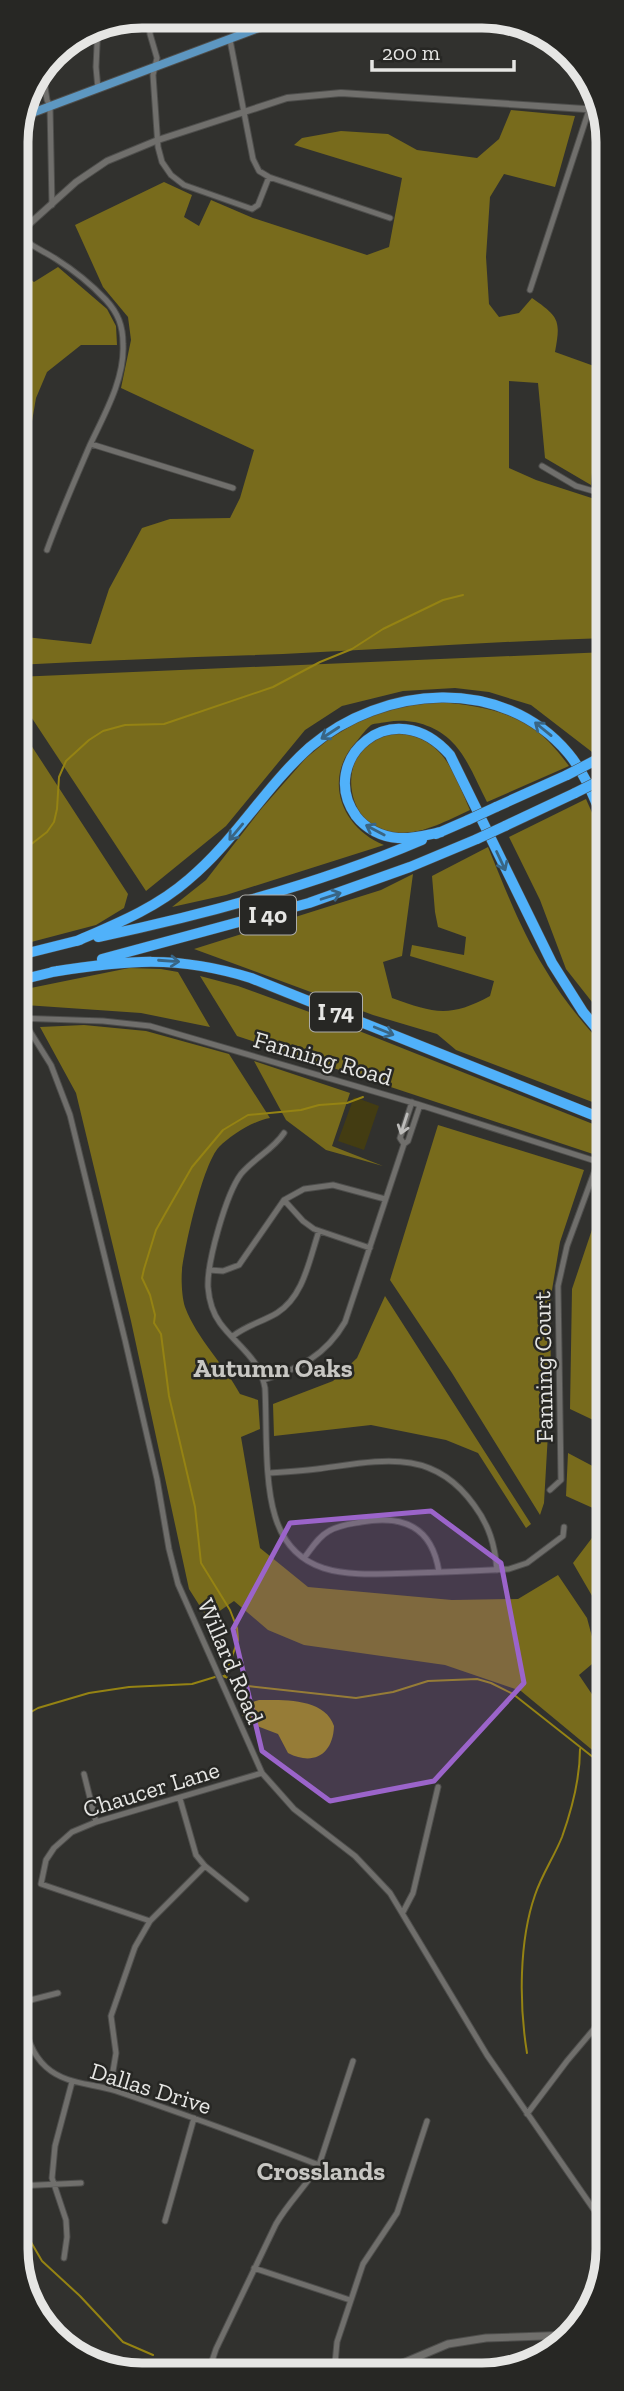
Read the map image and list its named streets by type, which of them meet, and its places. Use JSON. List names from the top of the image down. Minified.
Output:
{"streets":{"highway":["I 40","I 74"],"street":["Fanning Road","Fanning Court","Willard Road","Chaucer Lane","Dallas Drive"]},"crossings":[["I 40","I 74"],["Willard Road","Chaucer Lane"]],"districts":["Autumn Oaks","Crosslands"],"scale_bar":"200 m"}
